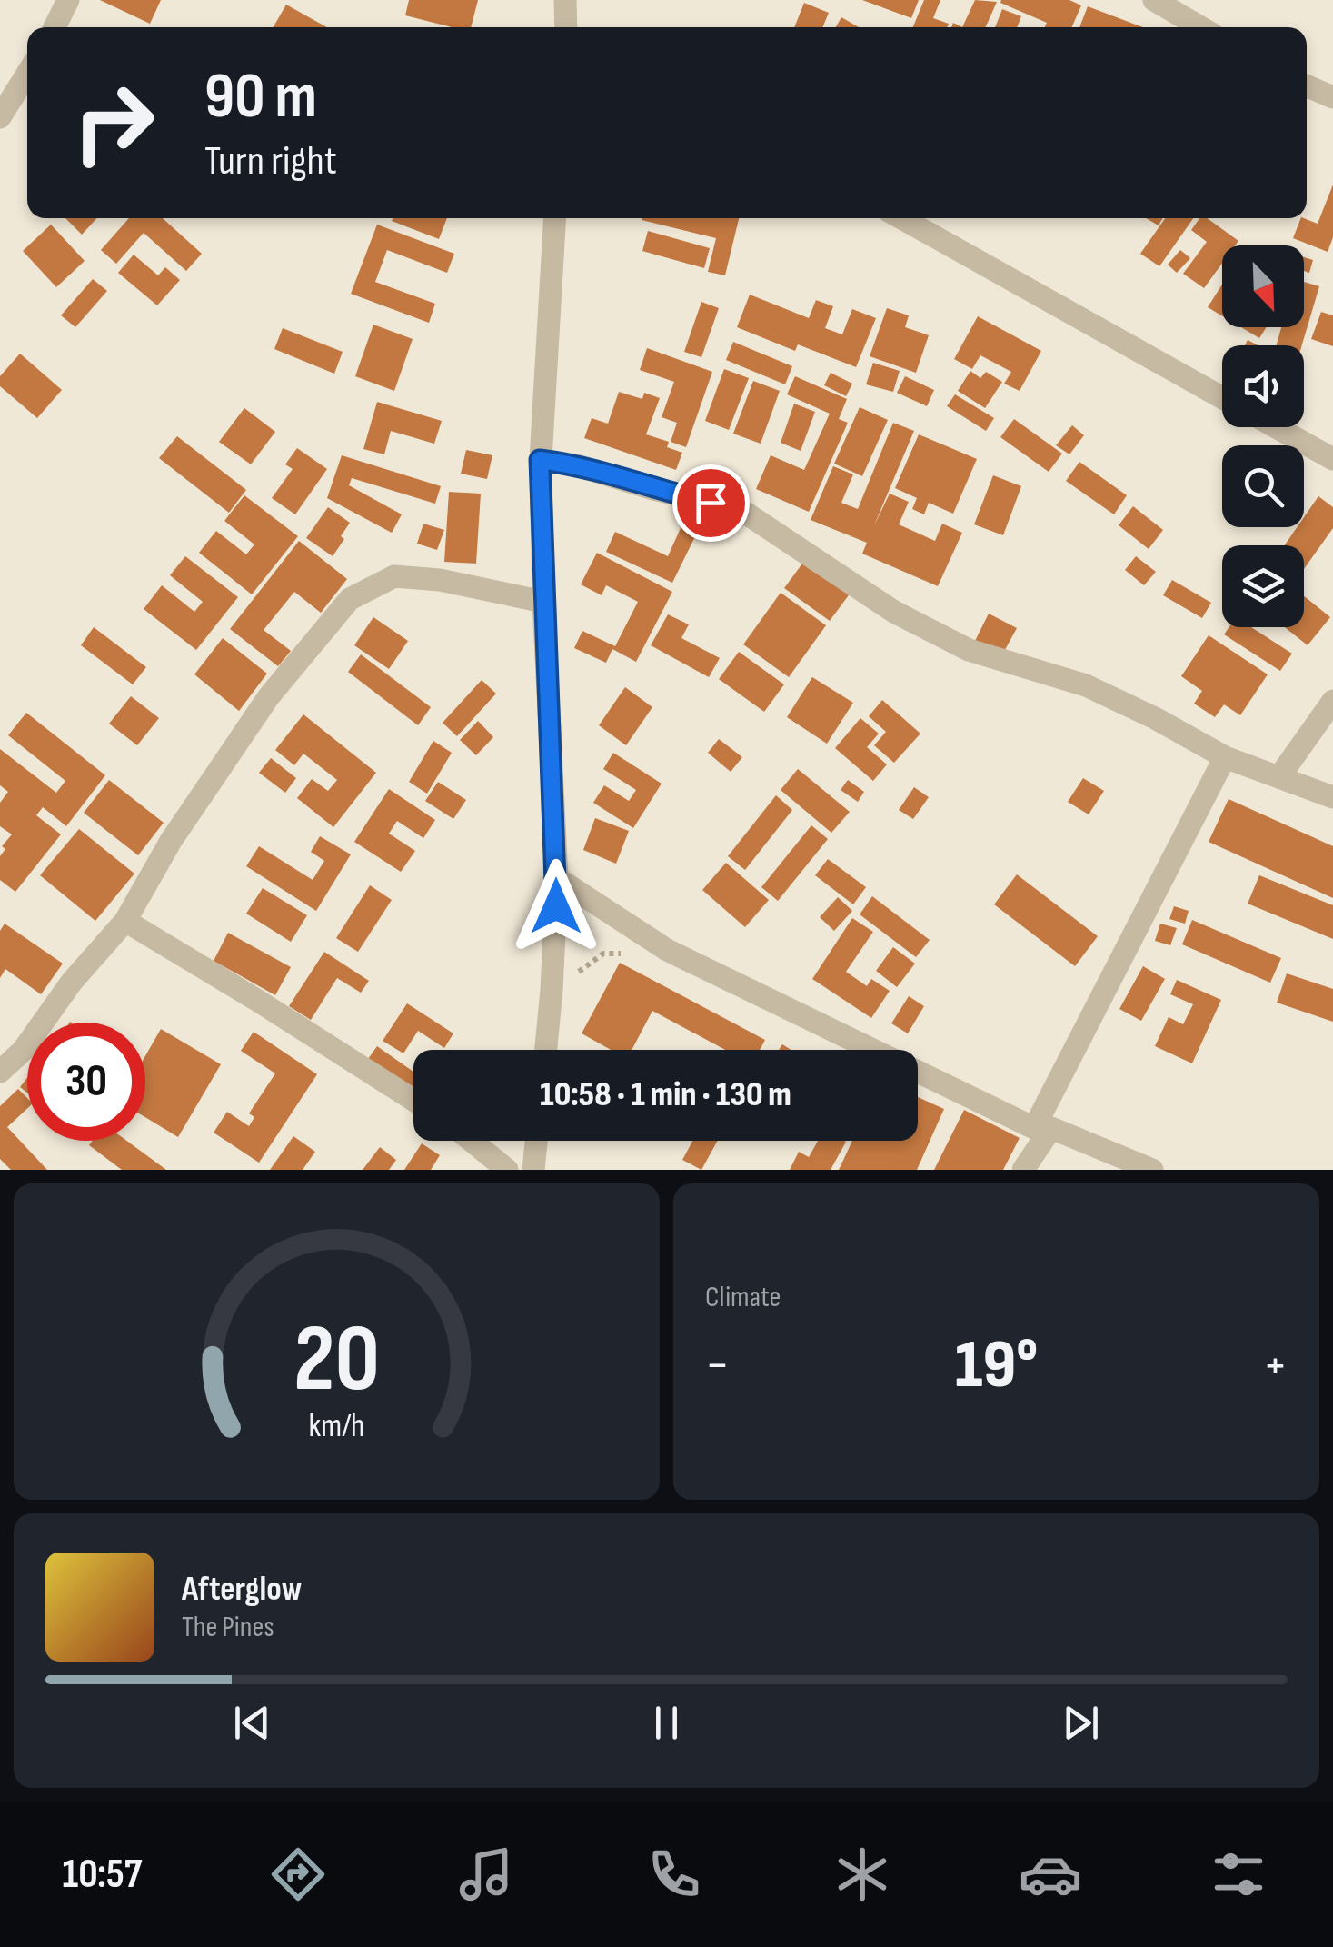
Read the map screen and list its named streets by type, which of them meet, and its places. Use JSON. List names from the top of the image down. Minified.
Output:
{"north":"bottom right","page":{"turn":["90 m","Turn right"],"limit":"30","trip":"10:58 · 1 min · 130 m","tile":"Climate","heat":["−","19°","+"],"song":["Afterglow","The Pines"],"tabs":"10:57","gauge":["20","km/h"]}}
